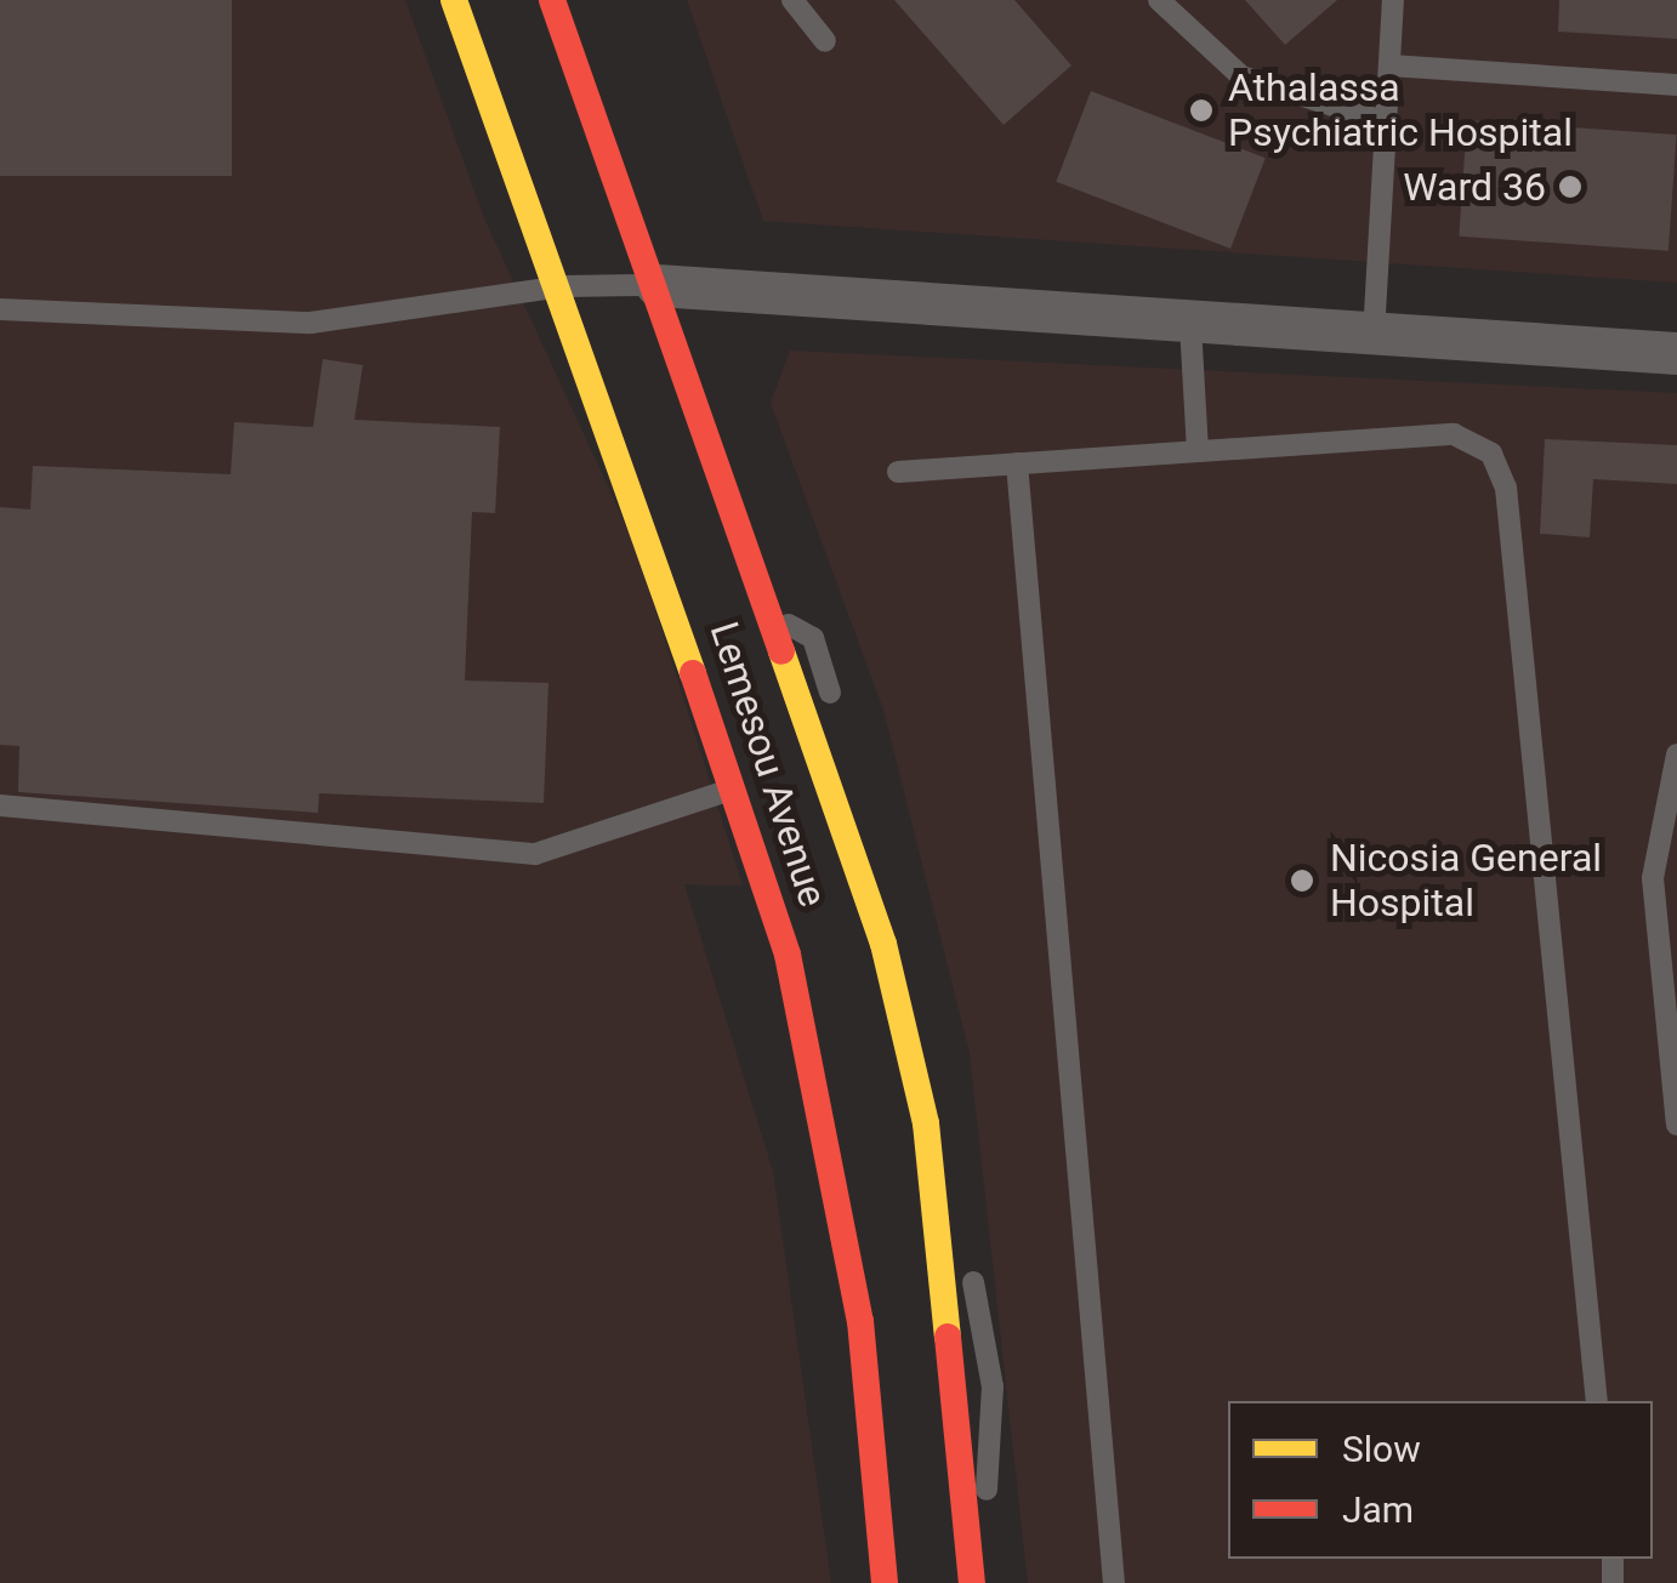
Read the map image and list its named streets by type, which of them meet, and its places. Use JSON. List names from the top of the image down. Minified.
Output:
{"streets":{"main road":["Lemesou Avenue"]},"places":["Athalassa Psychiatric Hospital","Ward 36","Nicosia General Hospital"],"legend":["Slow","Jam"]}
